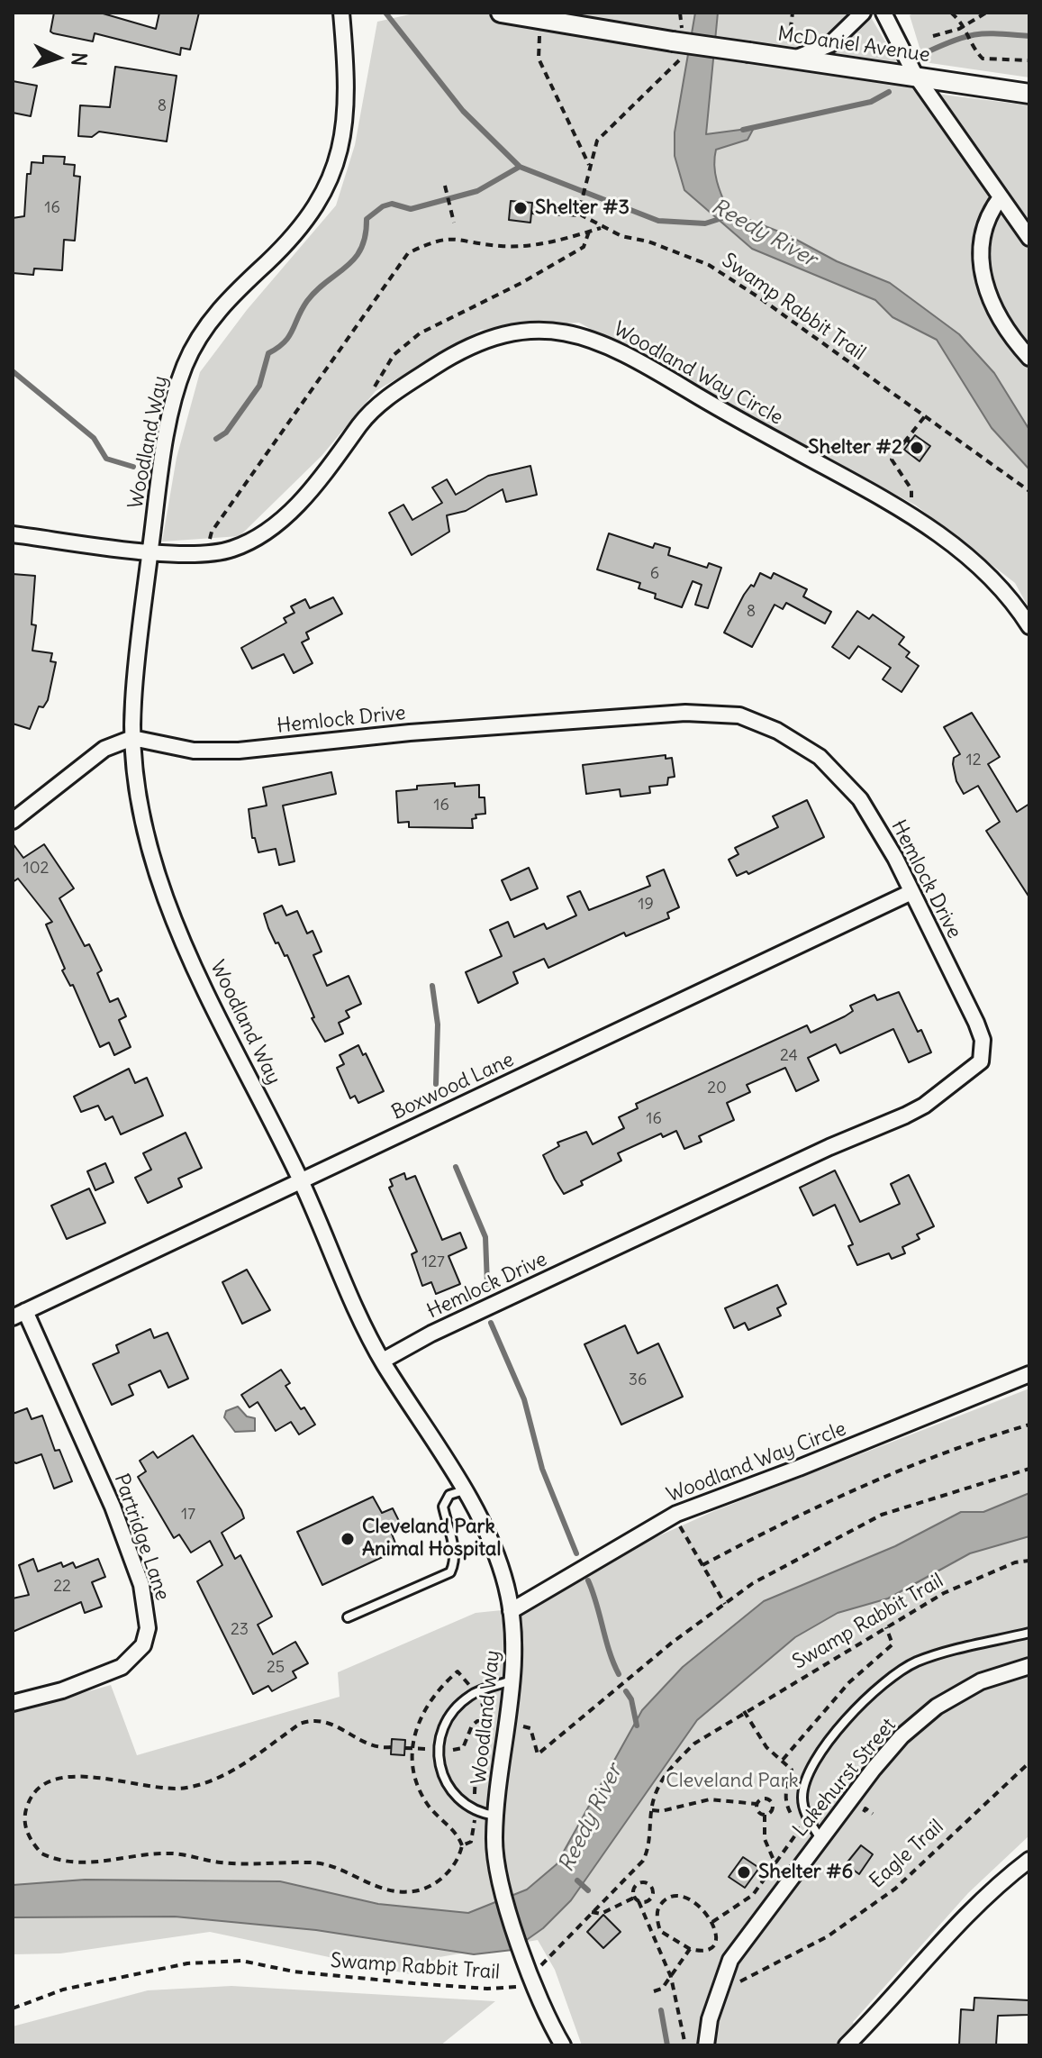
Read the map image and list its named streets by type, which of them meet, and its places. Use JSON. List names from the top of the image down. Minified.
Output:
{"streets":{"street":["McDaniel Avenue","Woodland Way Circle","Woodland Way","Hemlock Drive","Boxwood Lane","Partridge Lane","Lakehurst Street"],"path":["Swamp Rabbit Trail","Eagle Trail"]},"crossings":[["Swamp Rabbit Trail","Woodland Way"],["Woodland Way Circle","Woodland Way"],["Woodland Way","Hemlock Drive"],["Woodland Way","Boxwood Lane"],["Hemlock Drive","Boxwood Lane"],["Boxwood Lane","Partridge Lane"],["Lakehurst Street","Eagle Trail"]],"water":["Reedy River"],"parks":["Cleveland Park"],"places":["Shelter #3","Shelter #2","Cleveland Park Animal Hospital","Shelter #6"],"house_numbers":["8","16","6","8","12","16","102","19","24","20","16","127","36","17","22","23","25"],"north":"right"}
